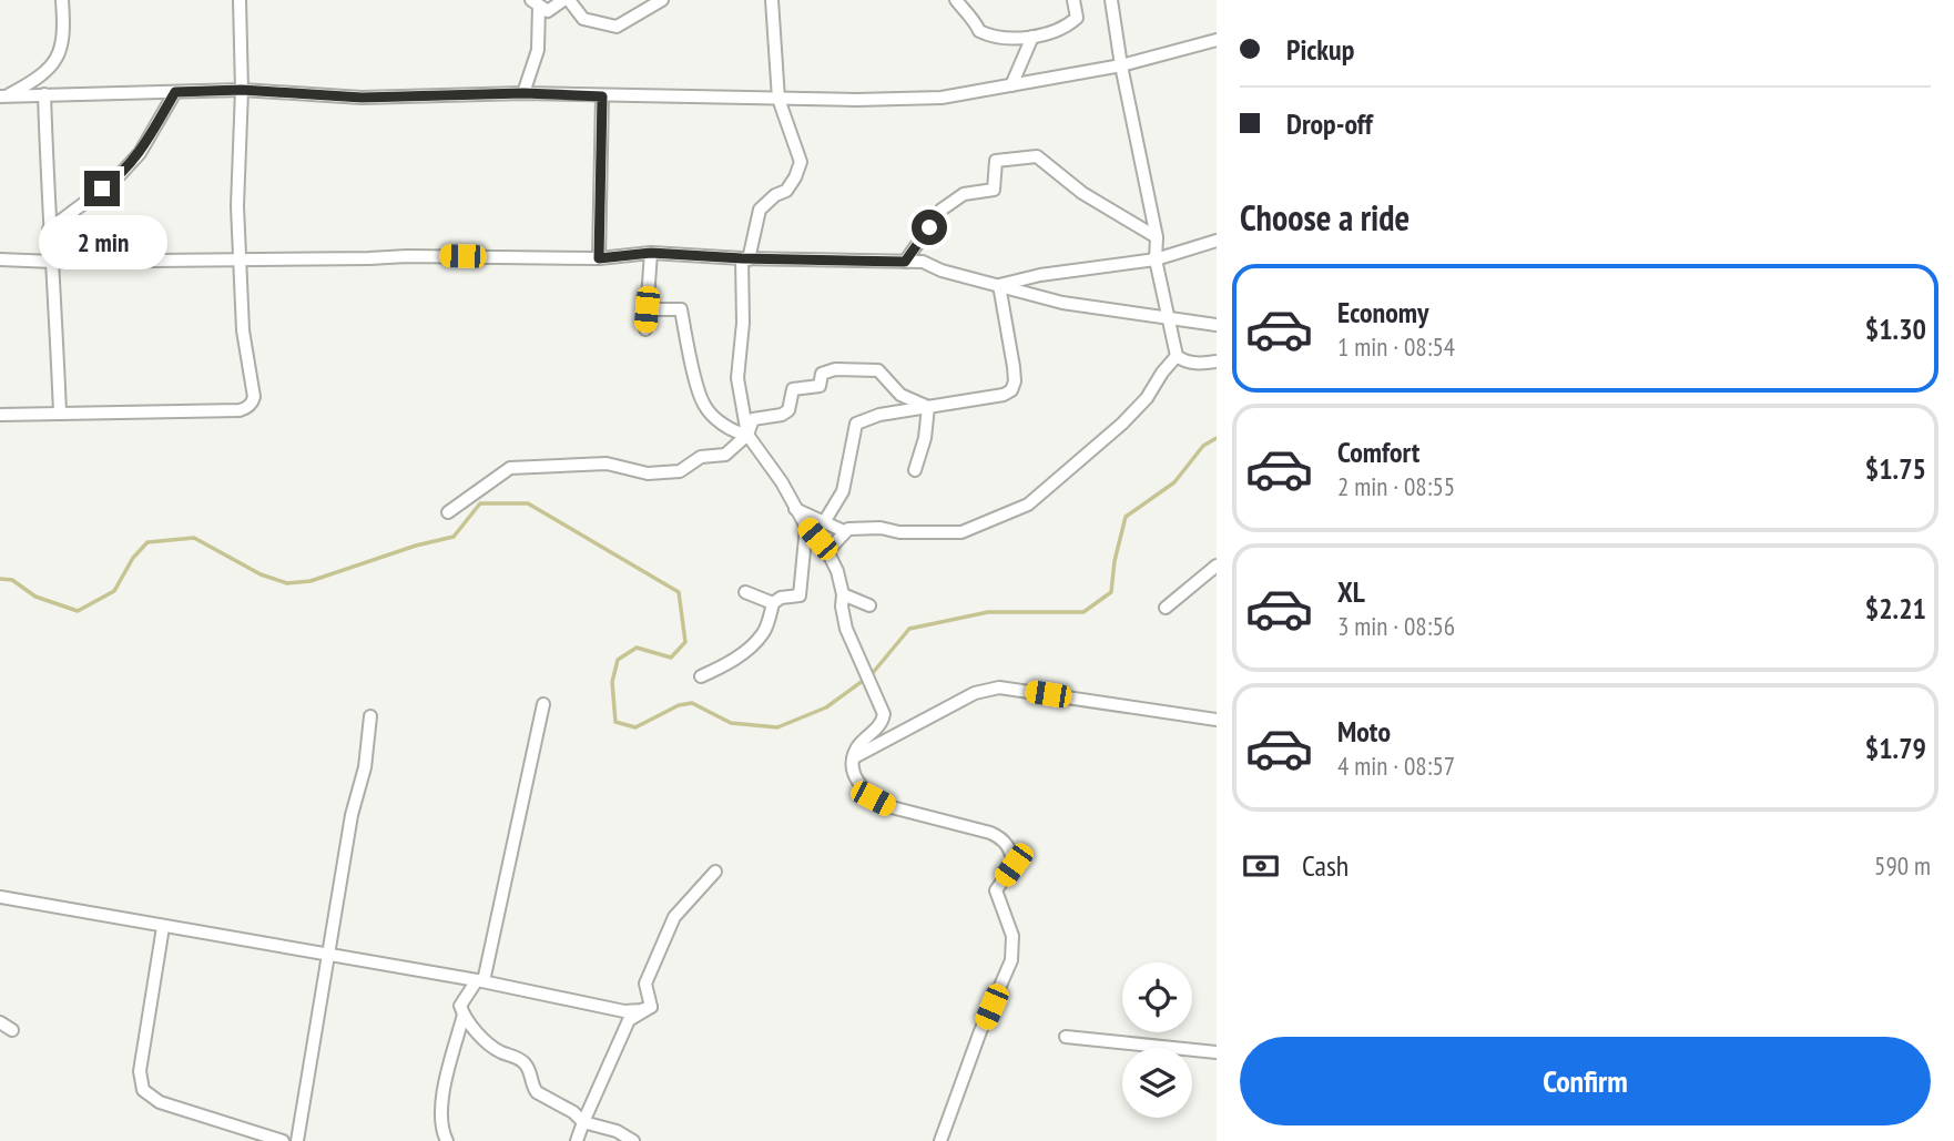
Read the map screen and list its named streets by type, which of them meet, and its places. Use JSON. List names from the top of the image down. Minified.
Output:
{"page":{"banner":["Pickup","Drop-off"],"heading":"Choose a ride","bubble":"2 min","list":[{"name":"Economy","note":"1 min · 08:54","value":"$1.30"},{"name":"Comfort","note":"2 min · 08:55","value":"$1.75"},{"name":"XL","note":"3 min · 08:56","value":"$2.21"},{"name":"Moto","note":"4 min · 08:57","value":"$1.79"}],"pay":["Cash","590 m"],"buttons":"Confirm"}}
